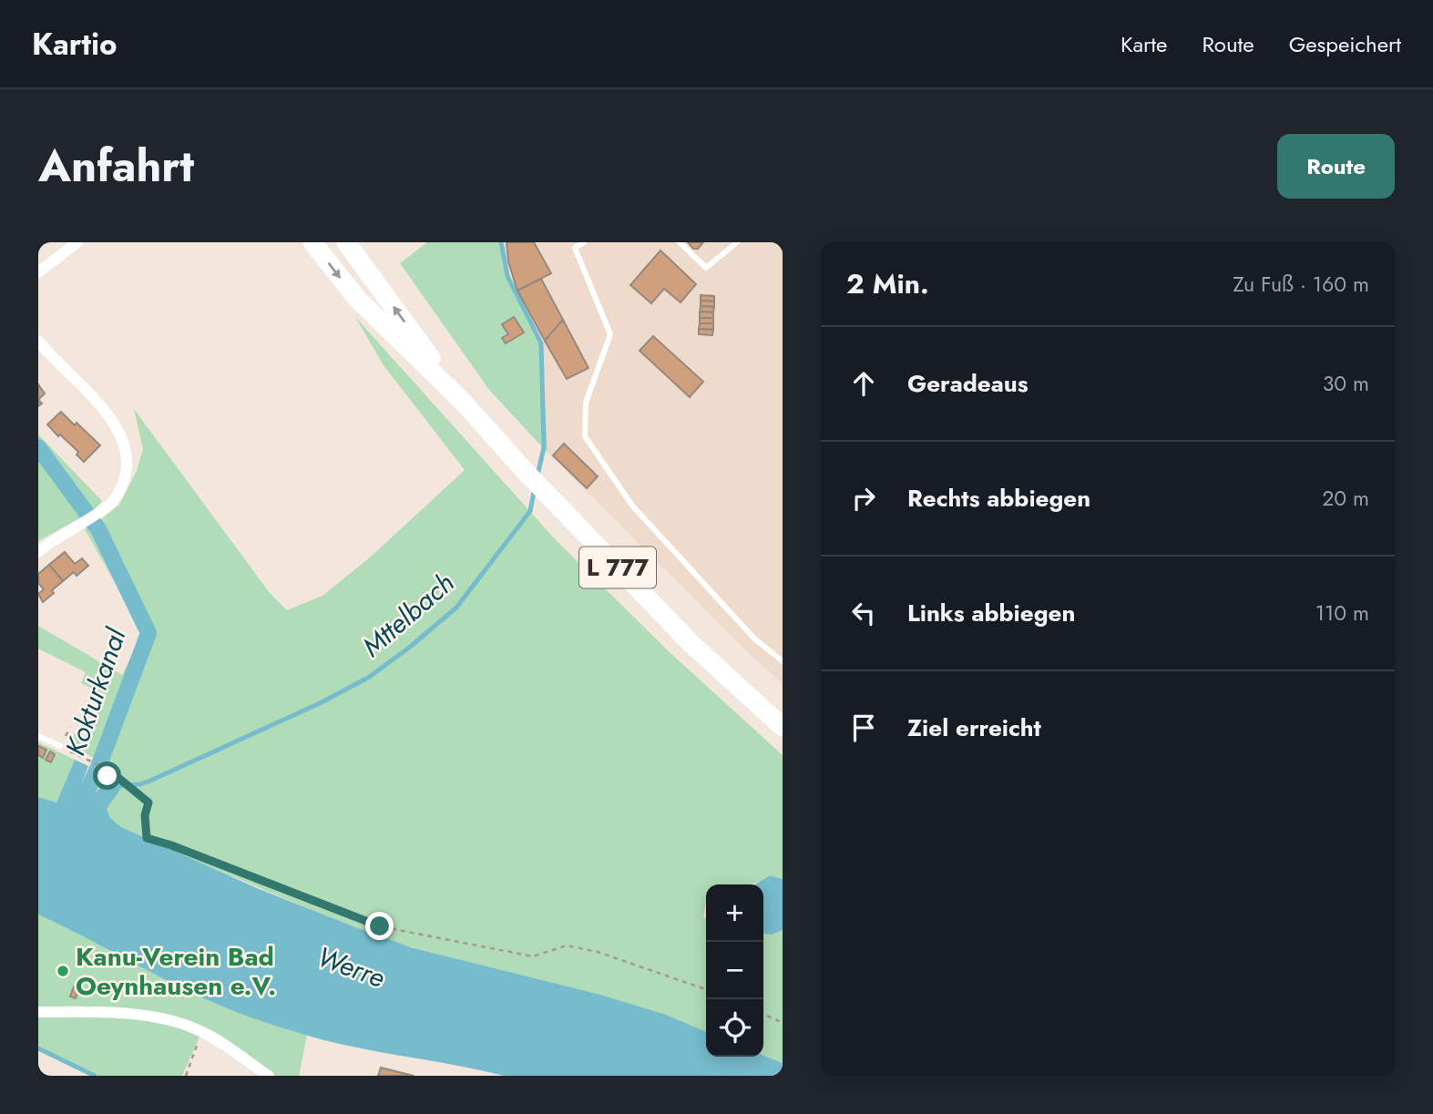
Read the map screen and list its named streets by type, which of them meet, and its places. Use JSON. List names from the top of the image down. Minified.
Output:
{"streets":{"highway":["L 777"]},"water":["Mttelbach","Kokturkanal","Werre"],"places":["Kanu-Verein Bad Oeynhausen e.V."],"page":{"header":"Kartio","nav":["Karte","Route","Gespeichert"],"title":"Anfahrt","buttons":"Route","heading":["2 Min.","Zu Fuß · 160 m"],"list":[["Geradeaus","30 m"],["Rechts abbiegen","20 m"],["Links abbiegen","110 m"],"Ziel erreicht"],"map_buttons":["+","−"]}}
